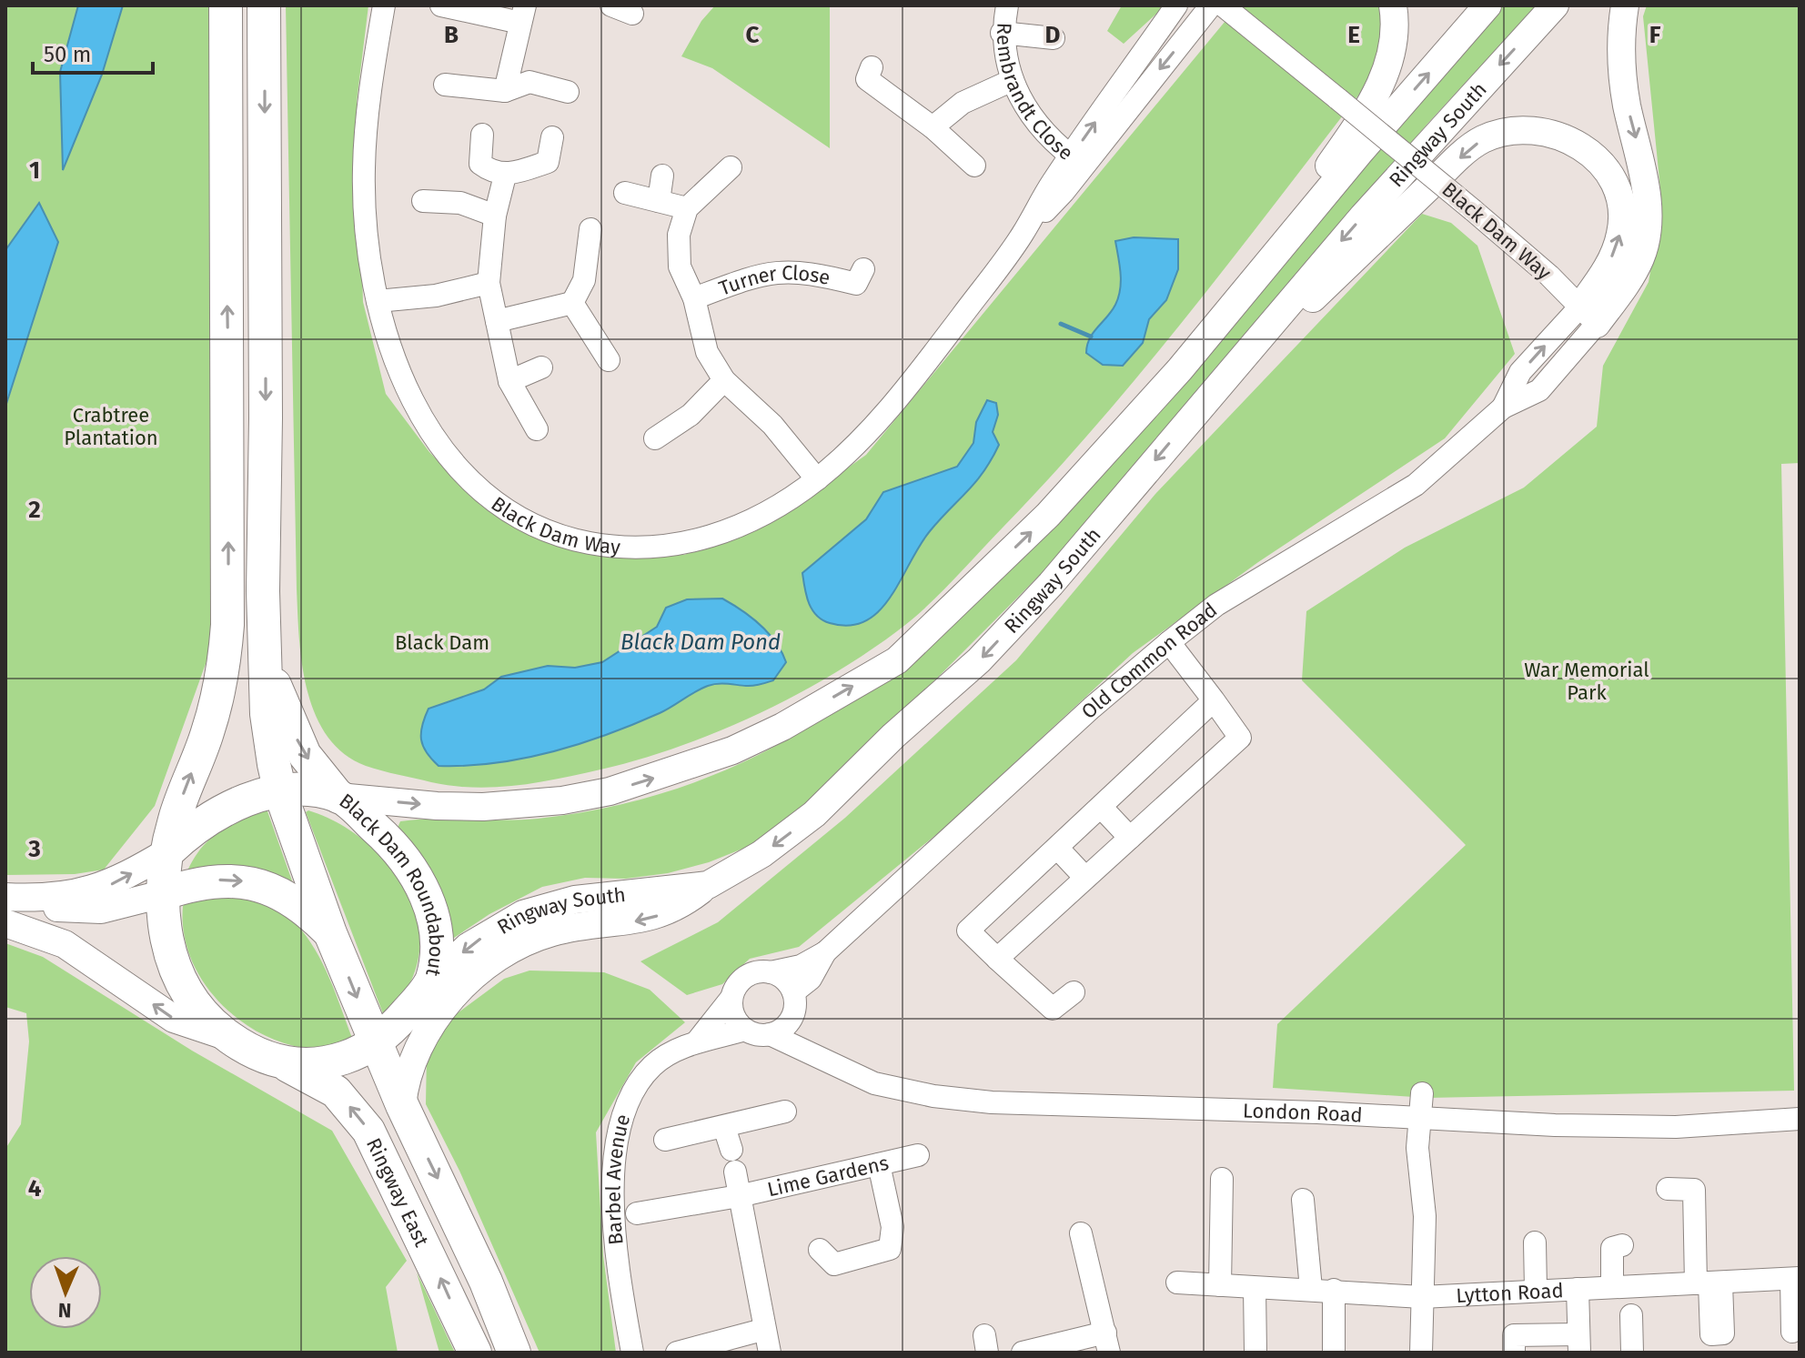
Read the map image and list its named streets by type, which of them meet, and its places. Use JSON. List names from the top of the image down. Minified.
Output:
{"streets":{"highway":["Black Dam Roundabout","Ringway East"],"main road":["Ringway South"],"street":["Rembrandt Close","Black Dam Way","Turner Close","Old Common Road","London Road","Lime Gardens","Barbel Avenue","Lytton Road"]},"crossings":[["Rembrandt Close","Black Dam Way"],["Ringway South","Black Dam Roundabout"],["Black Dam Way","Turner Close"],["Black Dam Way","Old Common Road"],["Old Common Road","London Road"],["Old Common Road","Barbel Avenue"],["Black Dam Roundabout","Ringway East"],["London Road","Barbel Avenue"]],"water":["Black Dam Pond"],"parks":["Crabtree Plantation","Black Dam","War Memorial Park"],"scale_bar":"50 m","north":"bottom","grid":{"columns":["B","C","D","E","F"],"rows":["1","2","3","4"]}}
